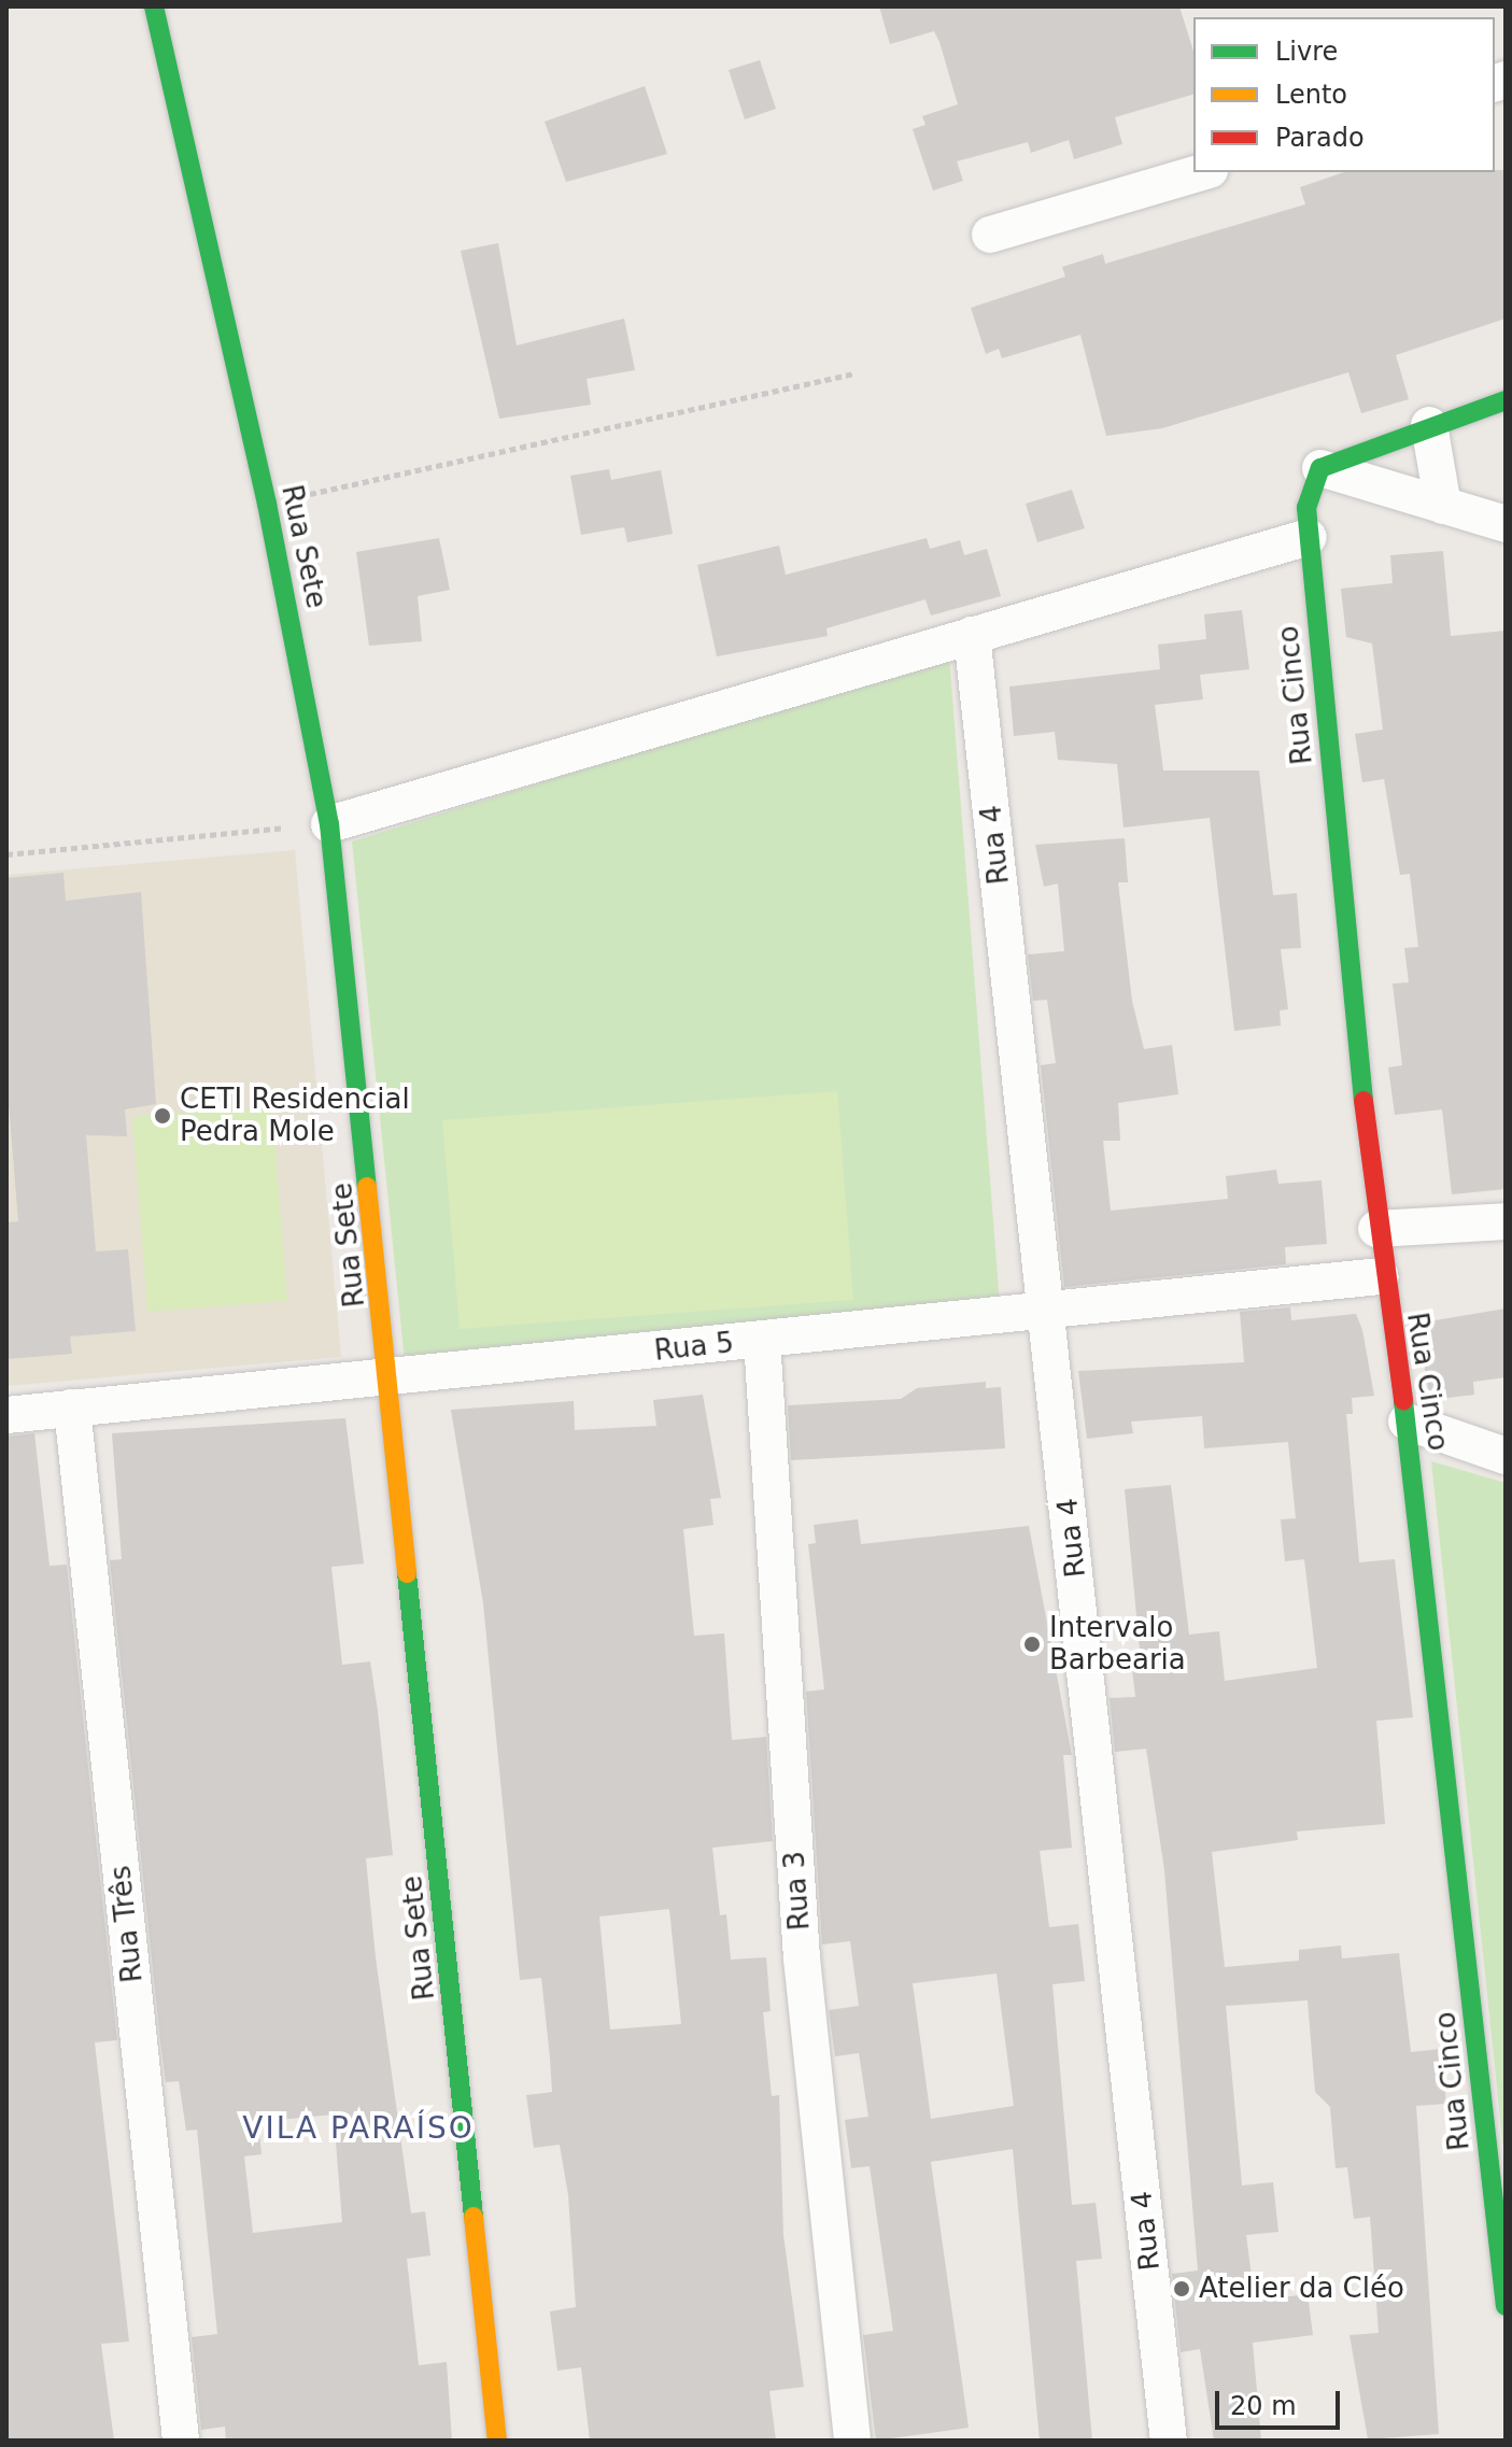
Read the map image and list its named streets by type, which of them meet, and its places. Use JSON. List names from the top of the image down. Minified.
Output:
{"streets":{"street":["Rua Sete","Rua Cinco","Rua 4","Rua 5","Rua 3","Rua Três"]},"crossings":[["Rua Sete","Rua 5"],["Rua Cinco","Rua 5"],["Rua 4","Rua 5"],["Rua 5","Rua 3"],["Rua 5","Rua Três"]],"districts":["VILA PARAÍSO"],"places":["CETI Residencial Pedra Mole","Intervalo Barbearia","Atelier da Cléo"],"legend":["Livre","Lento","Parado"],"scale_bar":"20 m"}
